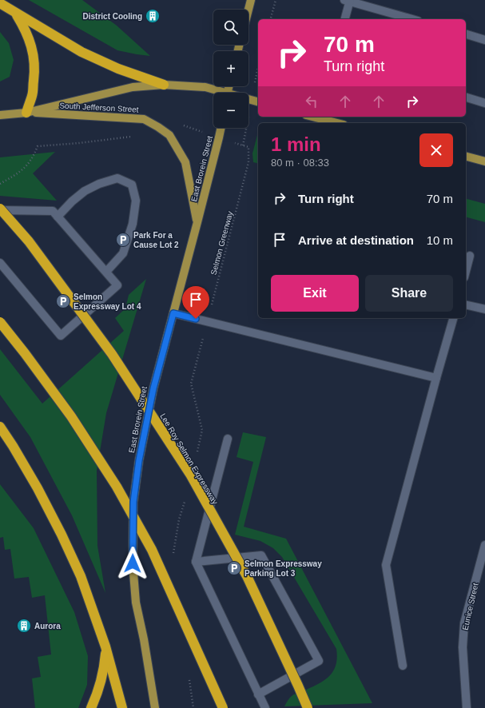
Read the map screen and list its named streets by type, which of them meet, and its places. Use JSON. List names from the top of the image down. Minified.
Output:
{"streets":{"highway":["Lee Roy Selmon Expressway"],"main road":["South Jefferson Street","East Brorein Street"],"street":["Eunice Street"],"path":["Selmon Greenway"]},"crossings":[["South Jefferson Street","East Brorein Street"]],"places":{"building":["District Cooling","Aurora"],"parking":["Park For a Cause Lot 2","Selmon Expressway Lot 4","Selmon Expressway Parking Lot 3"]},"page":{"map_buttons":["+","−"],"turn":["70 m","Turn right"],"heading":["1 min","80 m · 08:33"],"list":[{"name":"Turn right","value":"70 m"},{"name":"Arrive at destination","value":"10 m"}],"buttons":["Exit","Share"]}}
